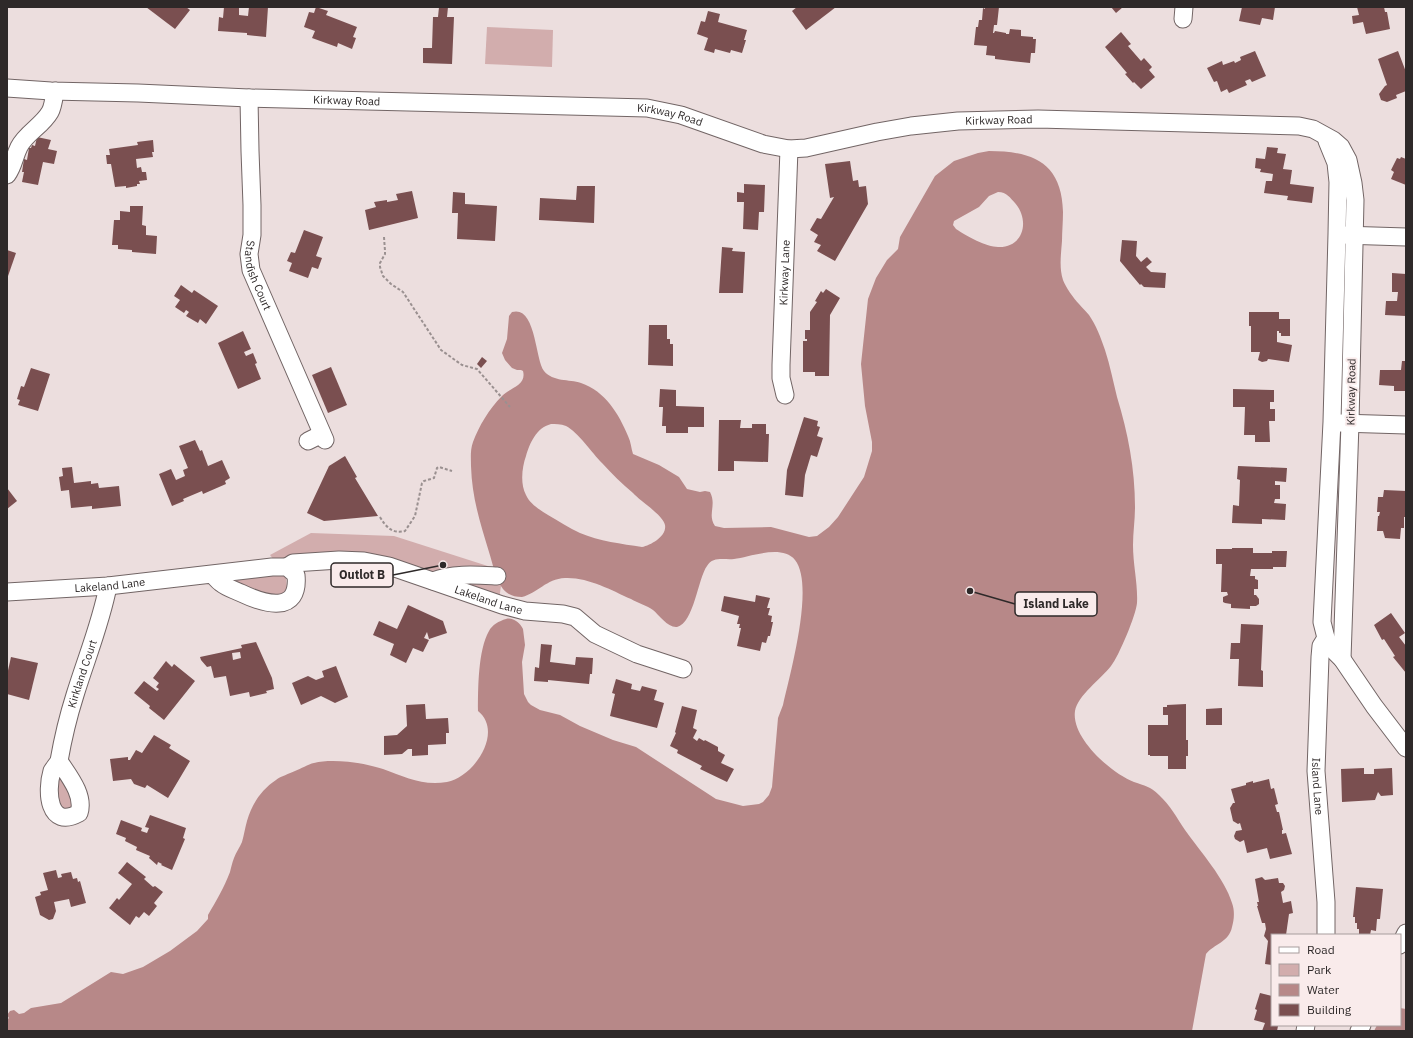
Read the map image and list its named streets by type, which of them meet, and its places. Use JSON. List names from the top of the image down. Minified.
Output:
{"streets":{"street":["Kirkway Road","Kirkway Lane","Standish Court","Lakeland Lane","Kirkland Court","Island Lane"]},"crossings":[["Kirkway Road","Kirkway Lane"],["Kirkway Road","Standish Court"],["Kirkway Road","Island Lane"],["Lakeland Lane","Kirkland Court"]],"places":["Outlot B","Island Lake"],"legend":["Road","Park","Water","Building"]}
